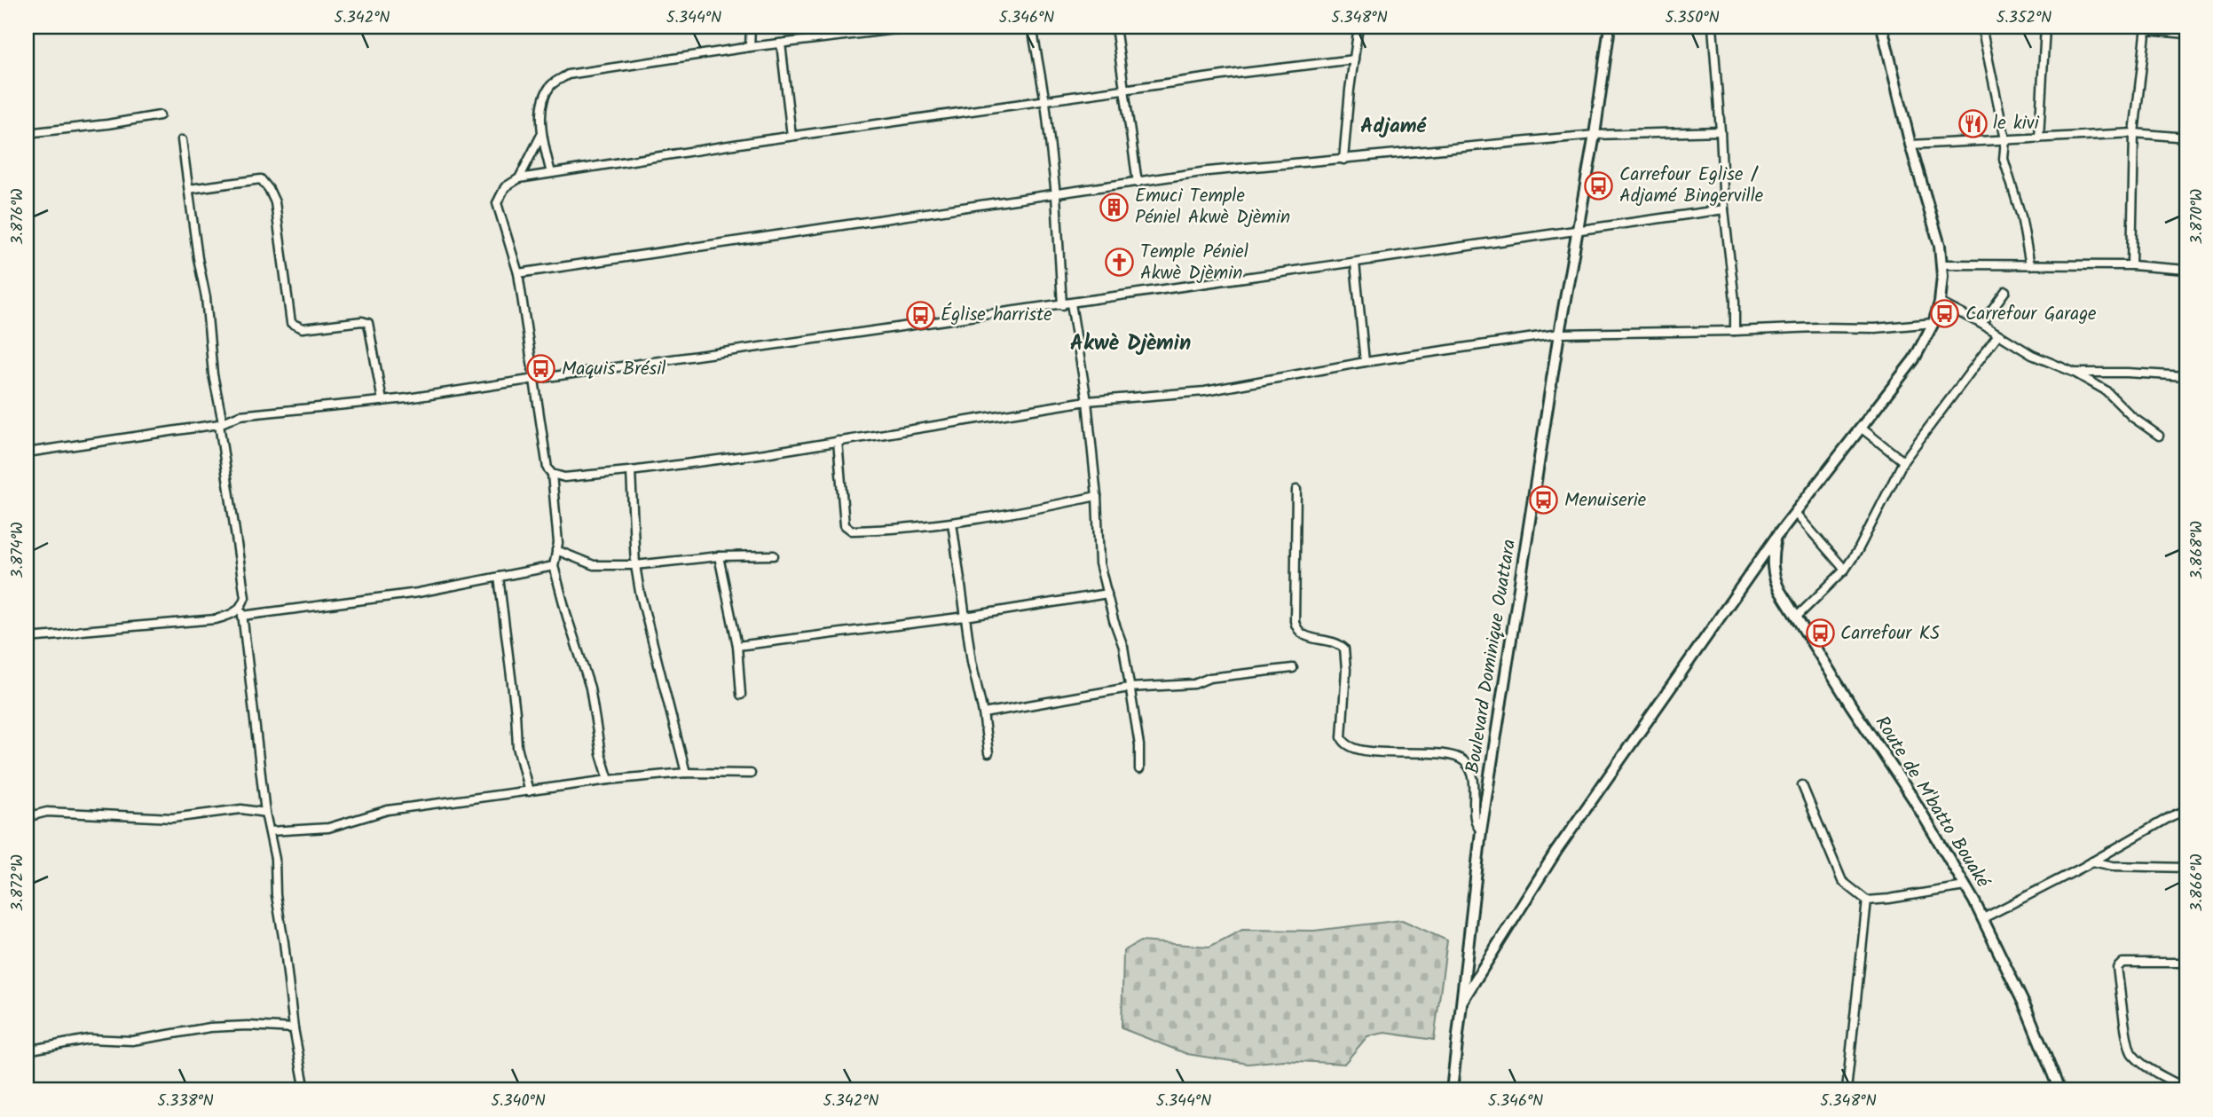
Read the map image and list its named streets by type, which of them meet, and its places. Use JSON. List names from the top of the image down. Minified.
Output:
{"streets":{"street":["Boulevard Dominique Ouattara","Route de M'batto Bouaké"]},"districts":["Adjamé","Akwè Djèmin"],"places":{"restaurant":["le kivi"],"bus stop":["Carrefour Eglise / Adjamé Bingerville","Carrefour Garage","Église harriste","Maquis Brésil","Menuiserie","Carrefour KS"],"building":["Emuci Temple Péniel Akwè Djèmin"],"church":["Temple Péniel Akwè Djèmin"]},"coordinates":["5.342°N","5.344°N","5.346°N","5.348°N","5.350°N","5.352°N","3.870°W","3.876°W","3.868°W","3.874°W","3.866°W","3.872°W","5.338°N","5.340°N"]}
